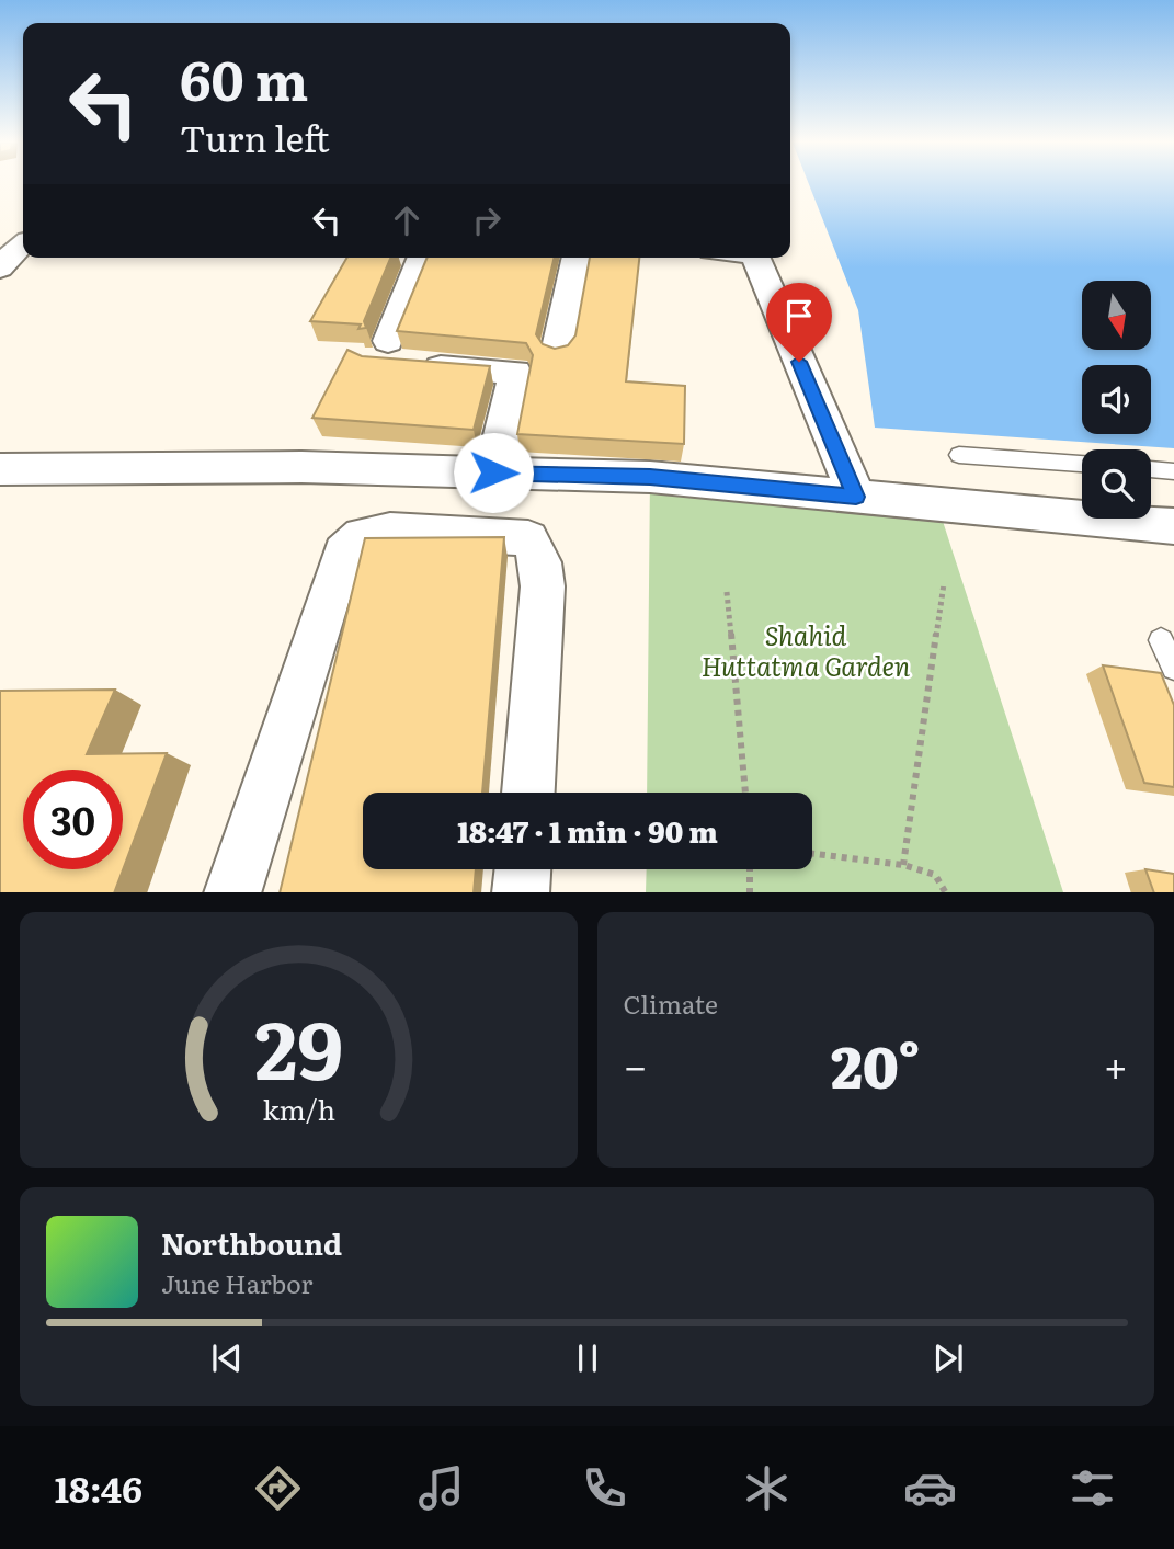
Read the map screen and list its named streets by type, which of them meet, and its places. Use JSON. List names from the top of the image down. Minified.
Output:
{"parks":["Shahid Huttatma Garden"],"north":"bottom","page":{"turn":["60 m","Turn left"],"limit":"30","trip":"18:47 · 1 min · 90 m","tile":"Climate","heat":["−","20°","+"],"song":["Northbound","June Harbor"],"tabs":"18:46","gauge":["29","km/h"]}}
